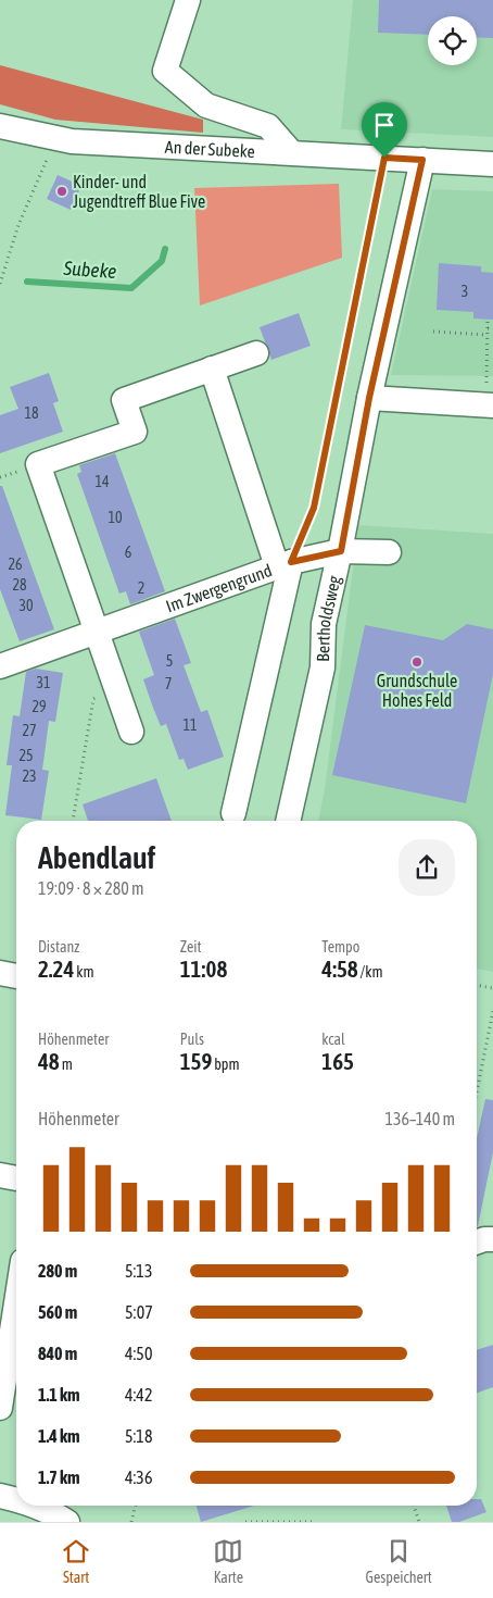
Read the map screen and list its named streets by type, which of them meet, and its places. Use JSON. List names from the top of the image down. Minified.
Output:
{"streets":{"street":["An der Subeke","Im Zwergengrund","Bertholdsweg"]},"crossings":[["An der Subeke","Bertholdsweg"],["Im Zwergengrund","Bertholdsweg"]],"water":["Subeke"],"places":["Kinder- und Jugendtreff Blue Five","Grundschule Hohes Feld"],"house_numbers":["3","18","14","10","6","26","28","2","30","5","31","7","29","11","27","25","23"],"page":{"heading":["Abendlauf","19:09 · 8 × 280 m"],"stats":[["Distanz","2.24 km"],["Zeit","11:08"],["Tempo","4:58 /km"],["Höhenmeter","48 m"],["Puls","159 bpm"],["kcal","165"]],"chart":["Höhenmeter","136–140 m"],"list":[{"name":"280 m","note":"5:13"},{"name":"560 m","note":"5:07"},{"name":"840 m","note":"4:50"},{"name":"1.1 km","note":"4:42"},{"name":"1.4 km","note":"5:18"},{"name":"1.7 km","note":"4:36"}],"tabs":["Start","Karte","Gespeichert"]}}
